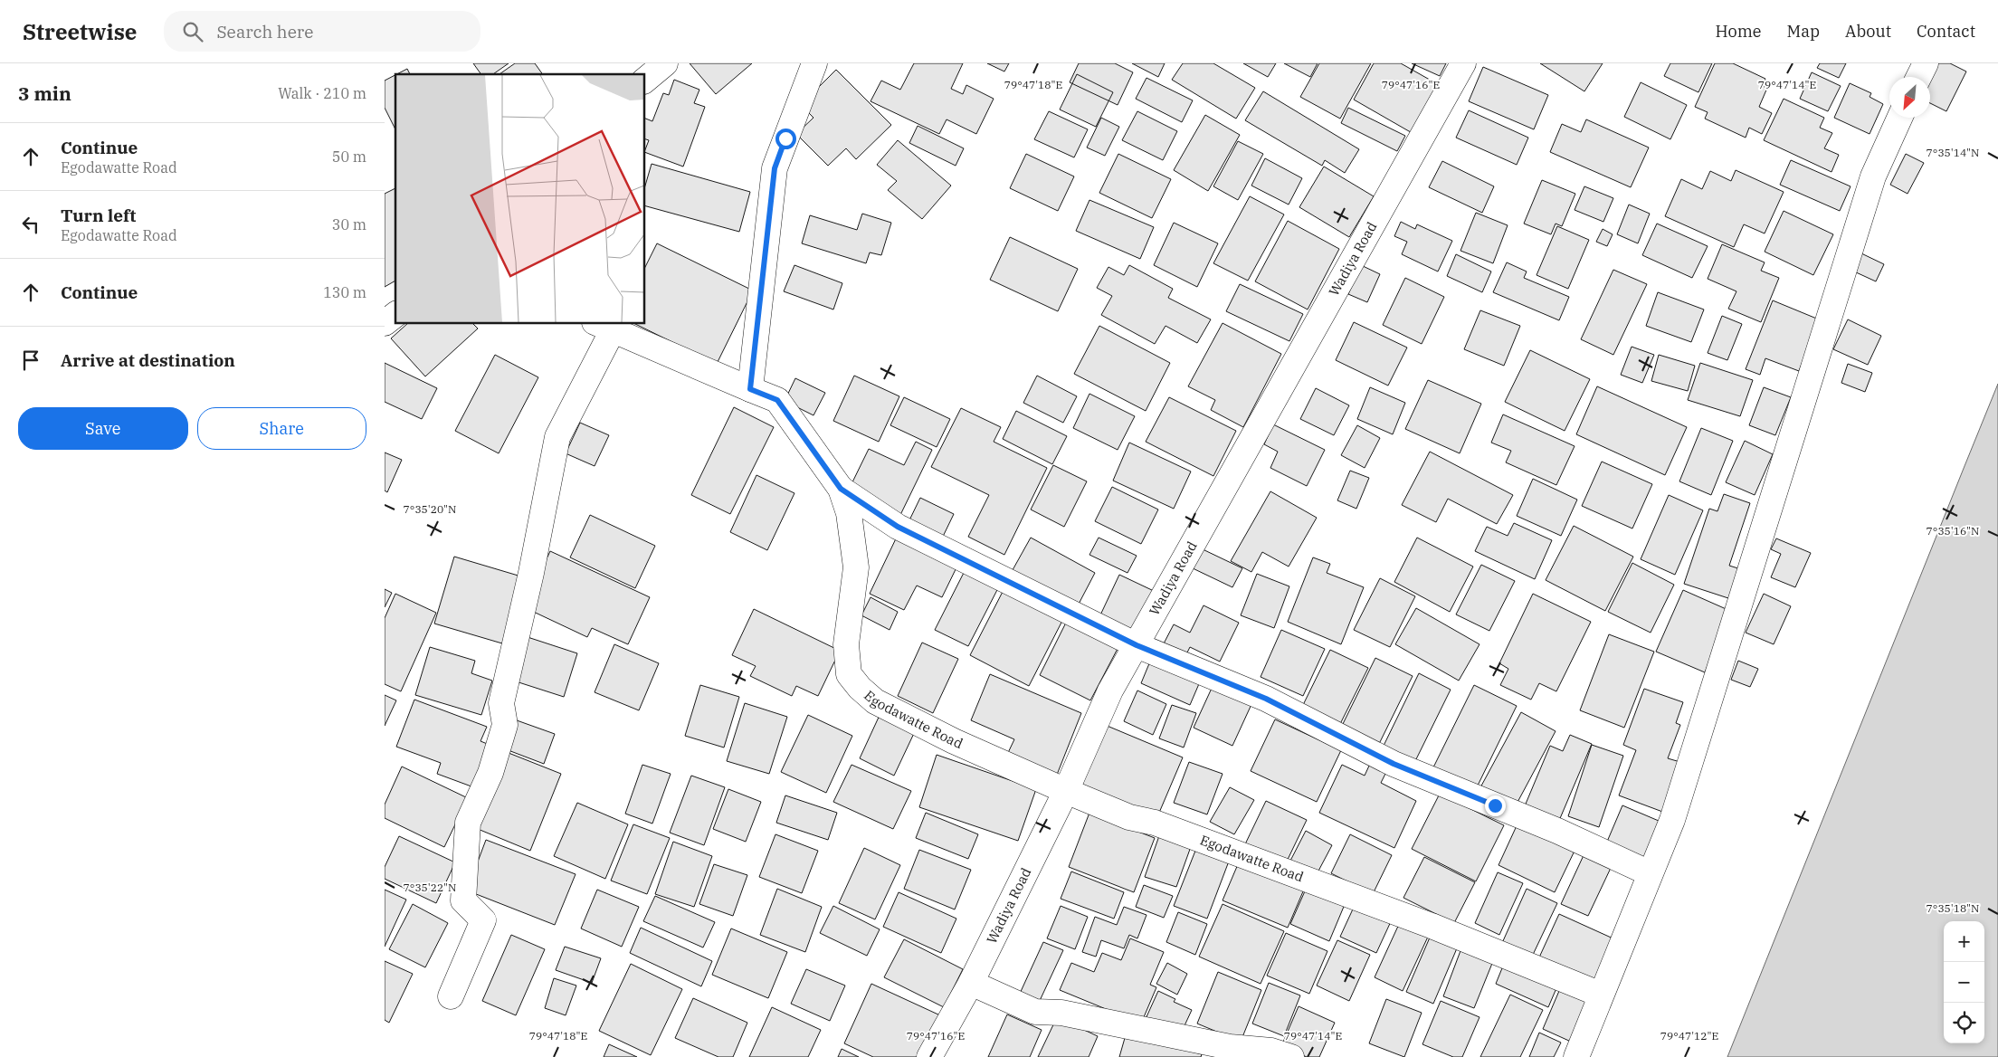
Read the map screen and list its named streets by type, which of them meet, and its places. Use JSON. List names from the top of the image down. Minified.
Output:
{"streets":{"street":["Wadiya Road","Egodawatte Road"]},"crossings":[["Wadiya Road","Egodawatte Road"]],"north":"bottom left","page":{"header":"Streetwise","search":"Search here","nav":["Home","Map","About","Contact"],"heading":["3 min","Walk · 210 m"],"list":[["Continue","Egodawatte Road","50 m"],["Turn left","Egodawatte Road","30 m"],["Continue","130 m"],"Arrive at destination"],"buttons":["Save","Share"],"map_buttons":["+","−"]},"coordinates":["79°47'14\"E","79°47'18\"E","79°47'16\"E","7°35'14\"N","7°35'20\"N","7°35'16\"N","7°35'22\"N","7°35'18\"N","79°47'12\"E"]}
